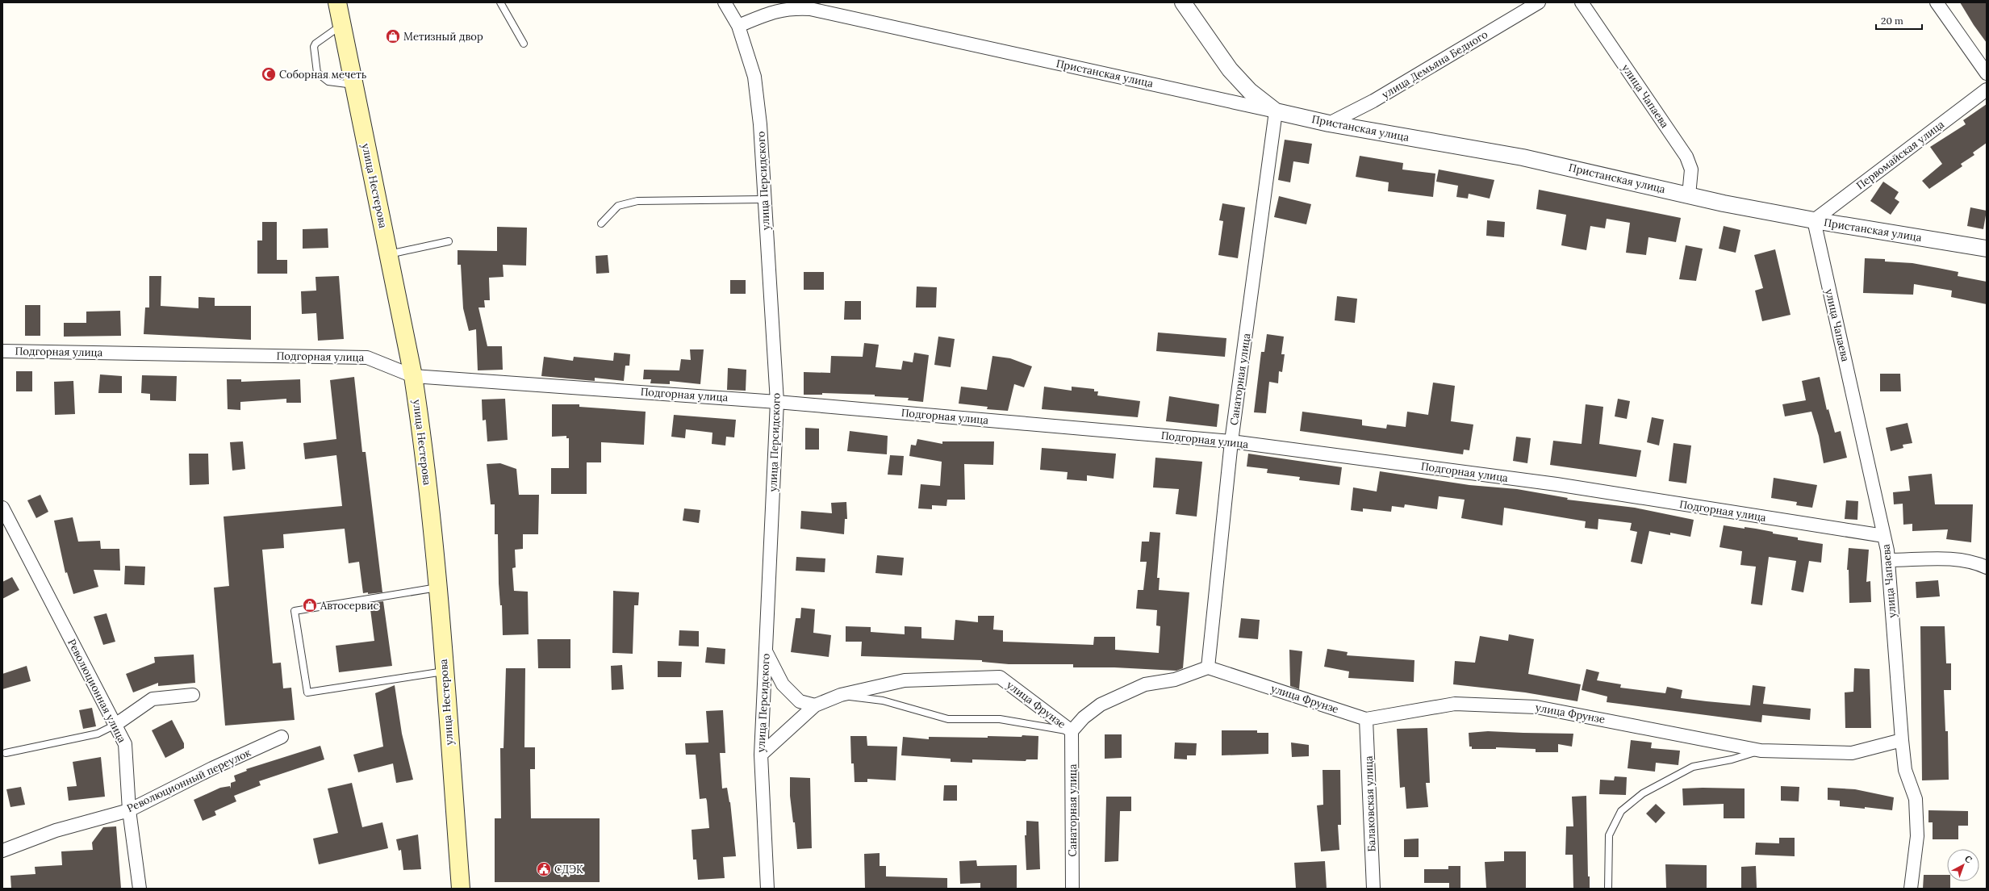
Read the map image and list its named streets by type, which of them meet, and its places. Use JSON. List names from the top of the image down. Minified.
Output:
{"streets":{"main road":["улица Нестерова"],"street":["улица Демьяна Бедного","Пристанская улица","улица Чапаева","Первомайская улица","улица Персидского","Подгорная улица","Санаторная улица","Революционная улица","улица Фрунзе","Революционный переулок","Балаковская улица"]},"crossings":[["улица Демьяна Бедного","Пристанская улица"],["Пристанская улица","улица Чапаева"],["Пристанская улица","Первомайская улица"],["Пристанская улица","улица Персидского"],["Пристанская улица","Санаторная улица"],["улица Чапаева","Первомайская улица"],["улица Чапаева","Подгорная улица"],["улица Чапаева","улица Фрунзе"],["улица Персидского","Подгорная улица"],["улица Персидского","улица Фрунзе"],["улица Нестерова","Подгорная улица"],["Подгорная улица","Санаторная улица"],["Санаторная улица","улица Фрунзе"],["Революционная улица","Революционный переулок"],["улица Фрунзе","Балаковская улица"]],"places":{"shop":["Метизный двор","Автосервис"],"mosque":["Соборная мечеть"],"public building":["СДЭК"]},"scale_bar":"20 m","north":"top right"}
